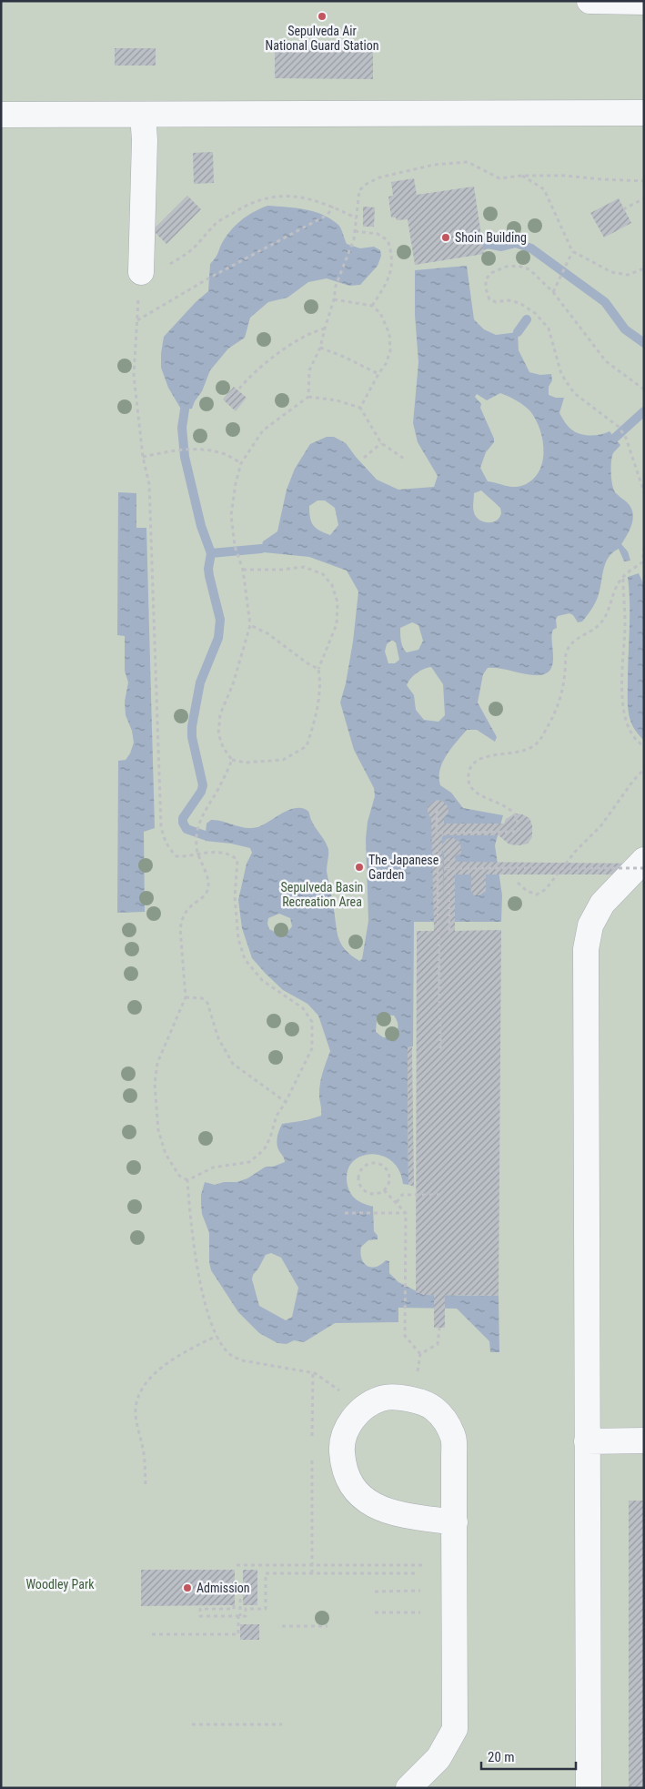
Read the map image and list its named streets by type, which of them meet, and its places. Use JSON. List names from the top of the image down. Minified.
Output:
{"parks":["Sepulveda Basin Recreation Area","Woodley Park"],"places":["Sepulveda Air National Guard Station","Shoin Building","The Japanese Garden","Admission"],"scale_bar":"20 m"}
